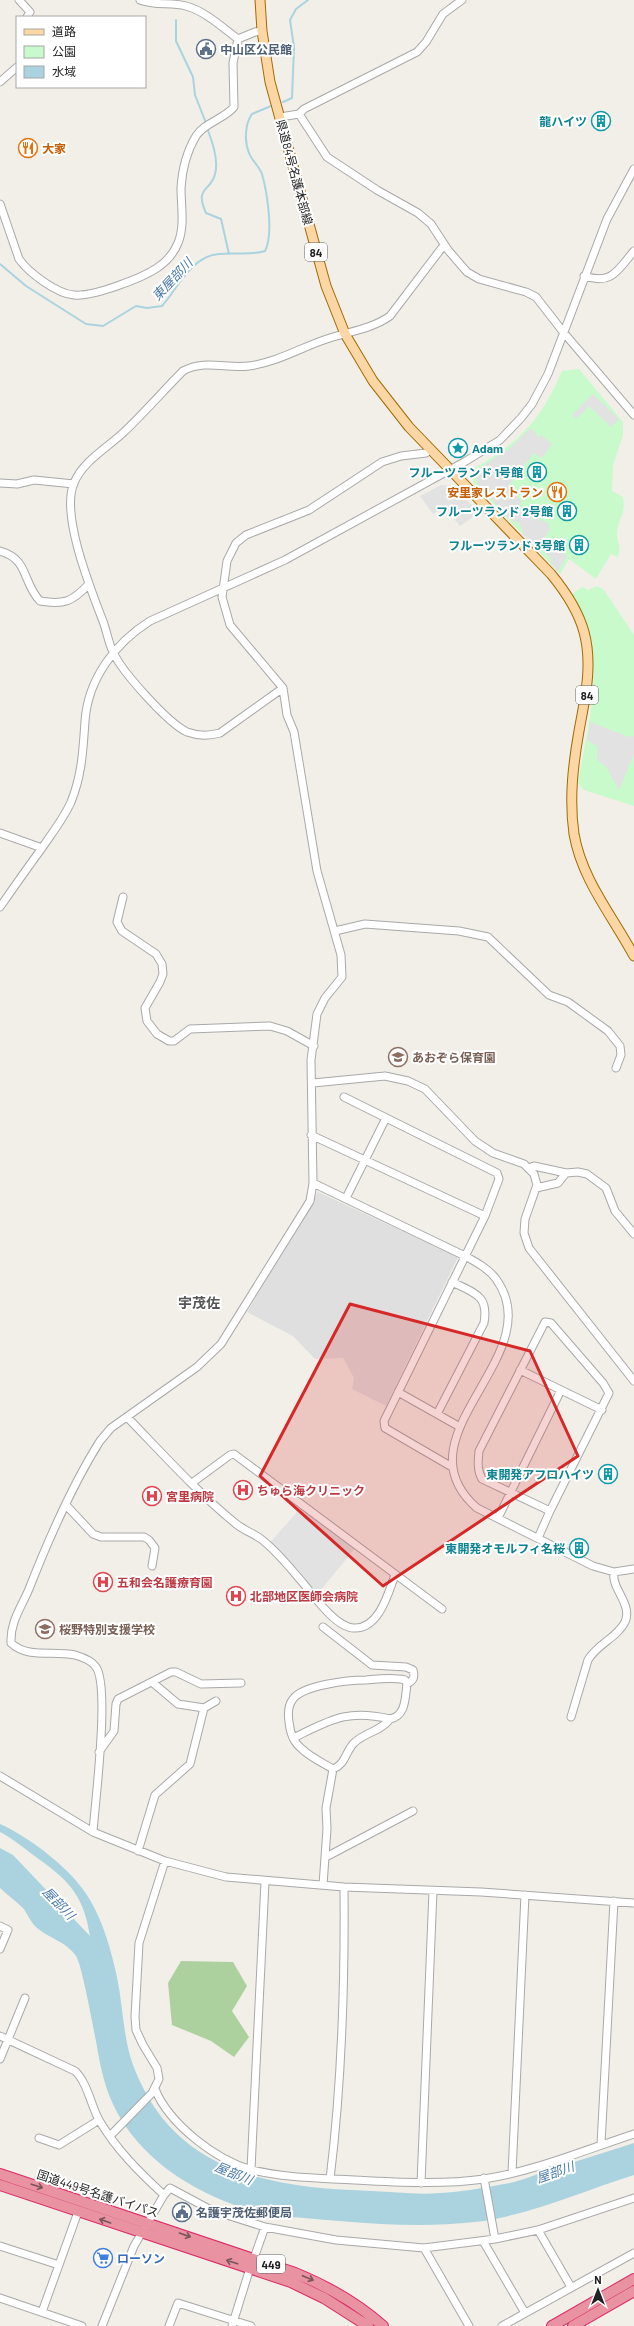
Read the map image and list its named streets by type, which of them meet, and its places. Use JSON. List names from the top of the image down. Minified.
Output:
{"streets":{"highway":["国道449号名護バイパス","449"],"main road":["県道84号名護本部線","84"]},"districts":["宇茂佐"],"water":["東屋部川","屋部川"],"places":{"public building":["中山区公民館","名護宇茂佐郵便局"],"building":["龍ハイツ","フルーツランド 1号館","フルーツランド 2号館","フルーツランド 3号館","東開発アフロハイツ","東開発オモルフィ名桜"],"restaurant":["大家","安里家レストラン"],"place":["Adam"],"school or university":["あおぞら保育園","桜野特別支援学校"],"hospital":["ちゅら海クリニック","宮里病院","五和会名護療育園","北部地区医師会病院"],"supermarket":["ローソン"]},"legend":["道路","公園","水域"],"north":"top"}
